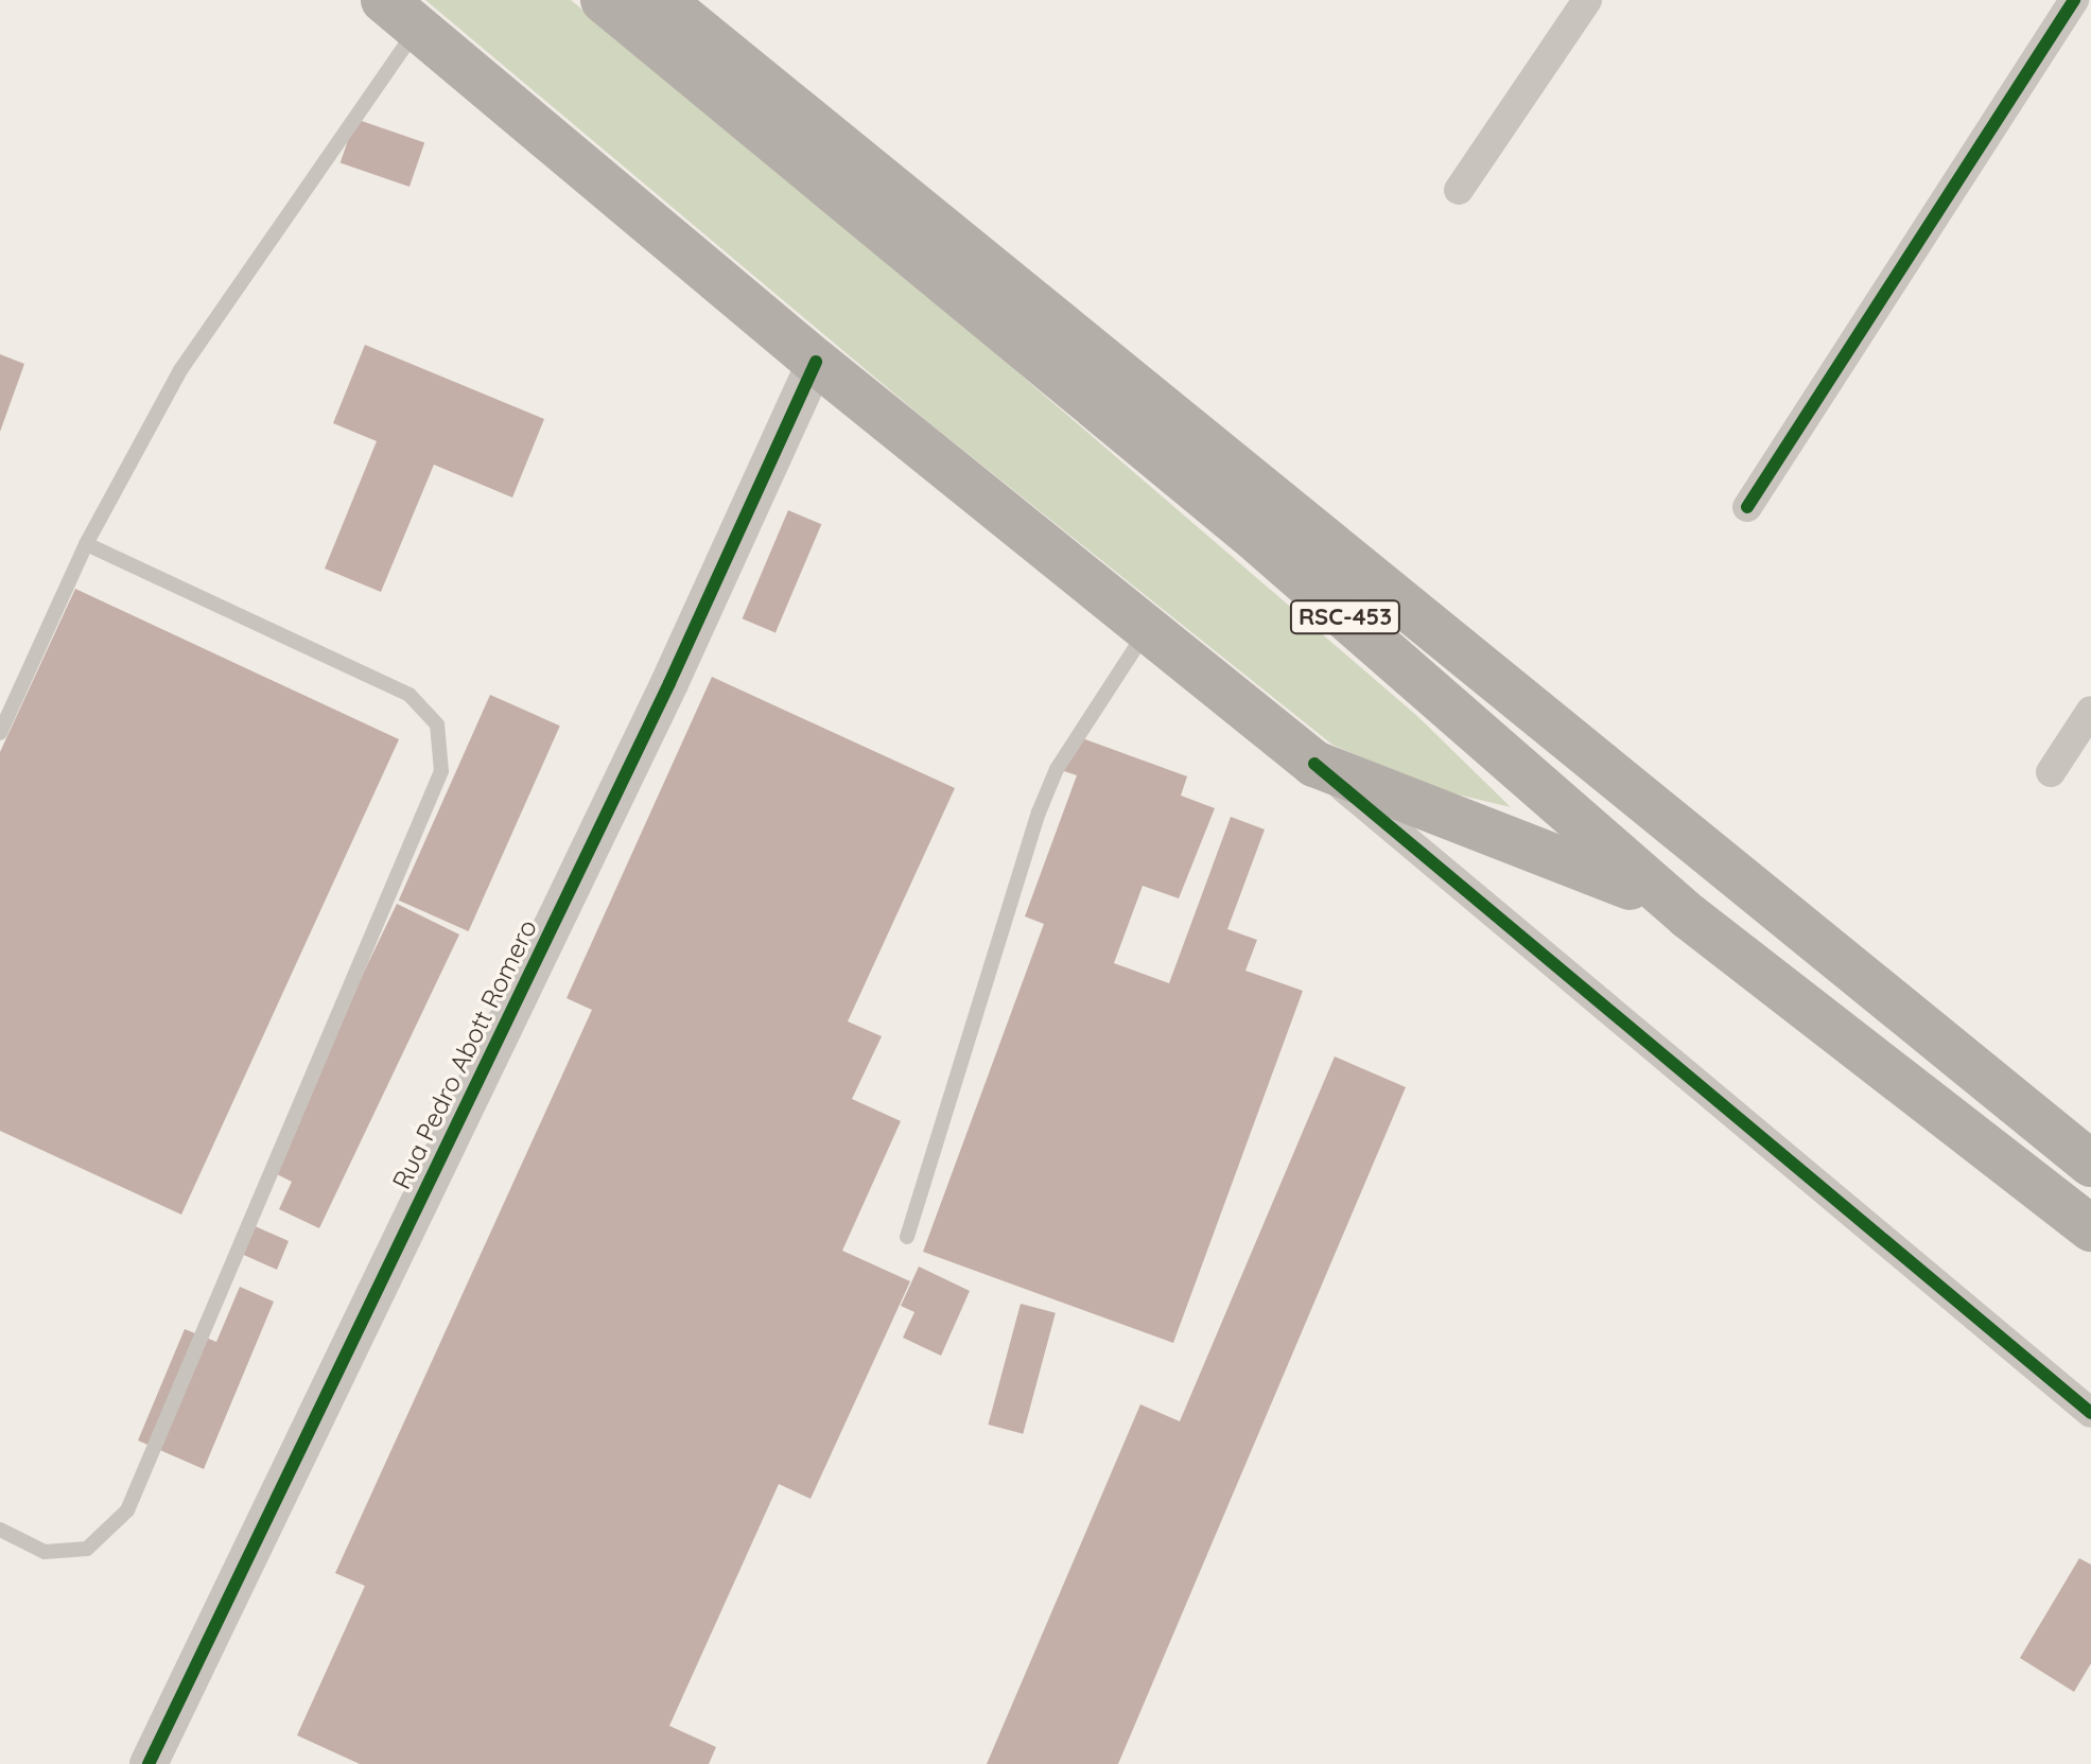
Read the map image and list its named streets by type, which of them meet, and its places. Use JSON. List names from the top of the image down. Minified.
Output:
{"streets":{"highway":["RSC-453"],"street":["Rua Pedro Abott Romero"]}}
